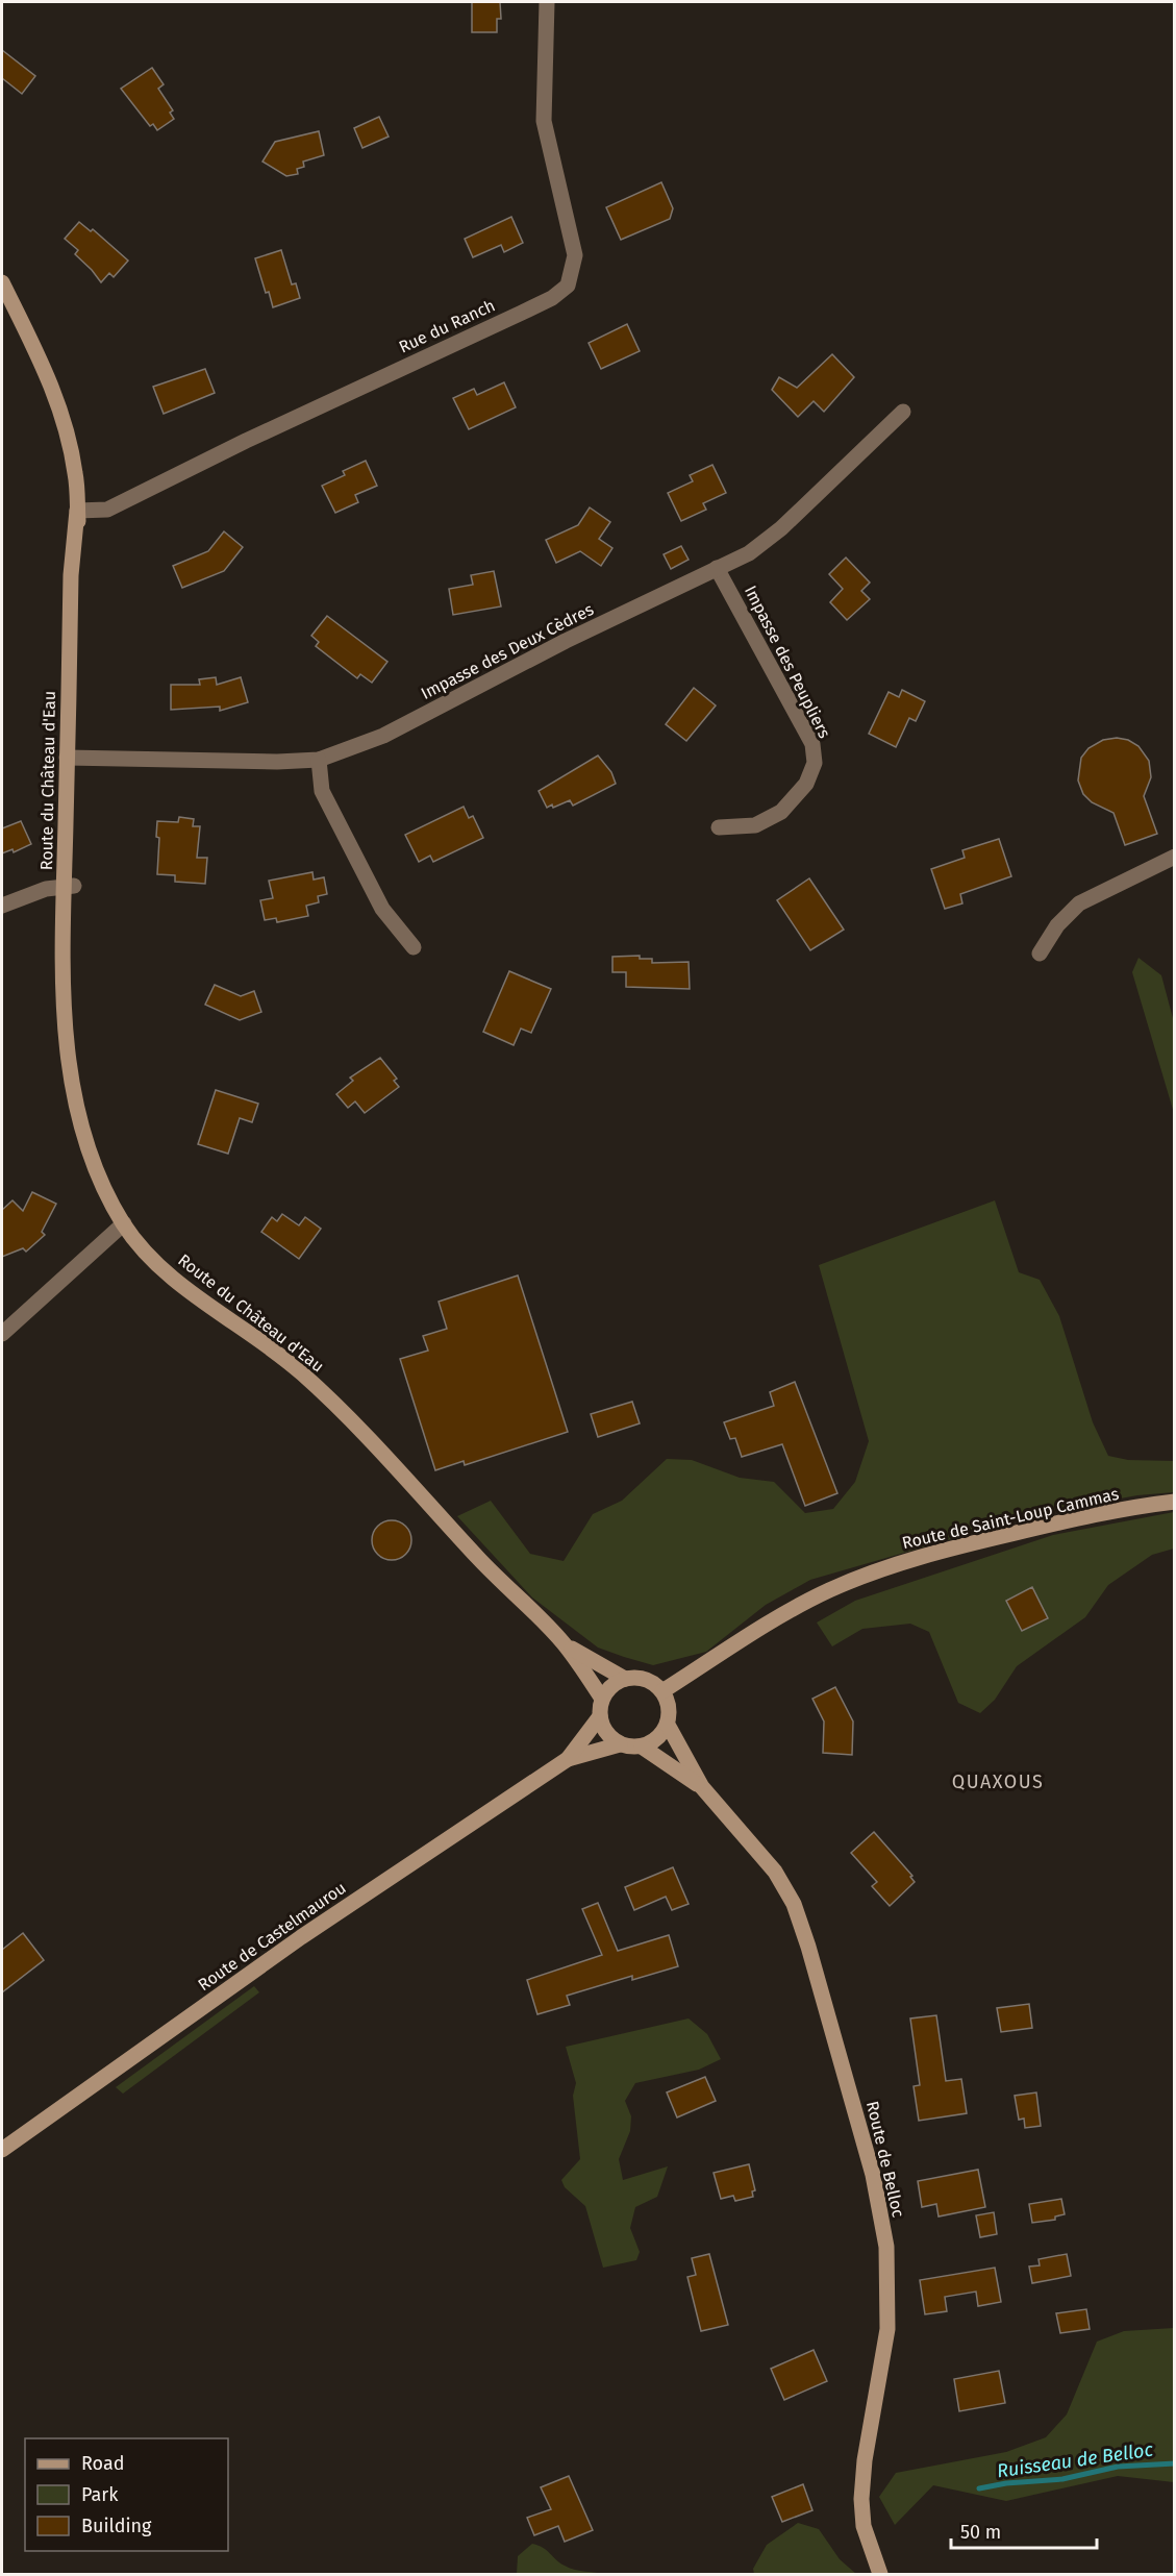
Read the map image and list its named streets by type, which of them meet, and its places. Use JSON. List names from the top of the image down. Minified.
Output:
{"streets":{"street":["Rue du Ranch","Impasse des Deux Cèdres","Impasse des Peupliers","Route du Château d'Eau","Route de Saint-Loup Cammas","Route de Castelmaurou","Route de Belloc"]},"crossings":[["Rue du Ranch","Route du Château d'Eau"],["Impasse des Deux Cèdres","Impasse des Peupliers"],["Impasse des Deux Cèdres","Route du Château d'Eau"],["Route du Château d'Eau","Route de Saint-Loup Cammas"],["Route du Château d'Eau","Route de Castelmaurou"],["Route du Château d'Eau","Route de Belloc"],["Route de Saint-Loup Cammas","Route de Castelmaurou"],["Route de Saint-Loup Cammas","Route de Belloc"],["Route de Castelmaurou","Route de Belloc"]],"districts":["QUAXOUS"],"water":["Ruisseau de Belloc"],"legend":["Road","Park","Building"],"scale_bar":"50 m"}
